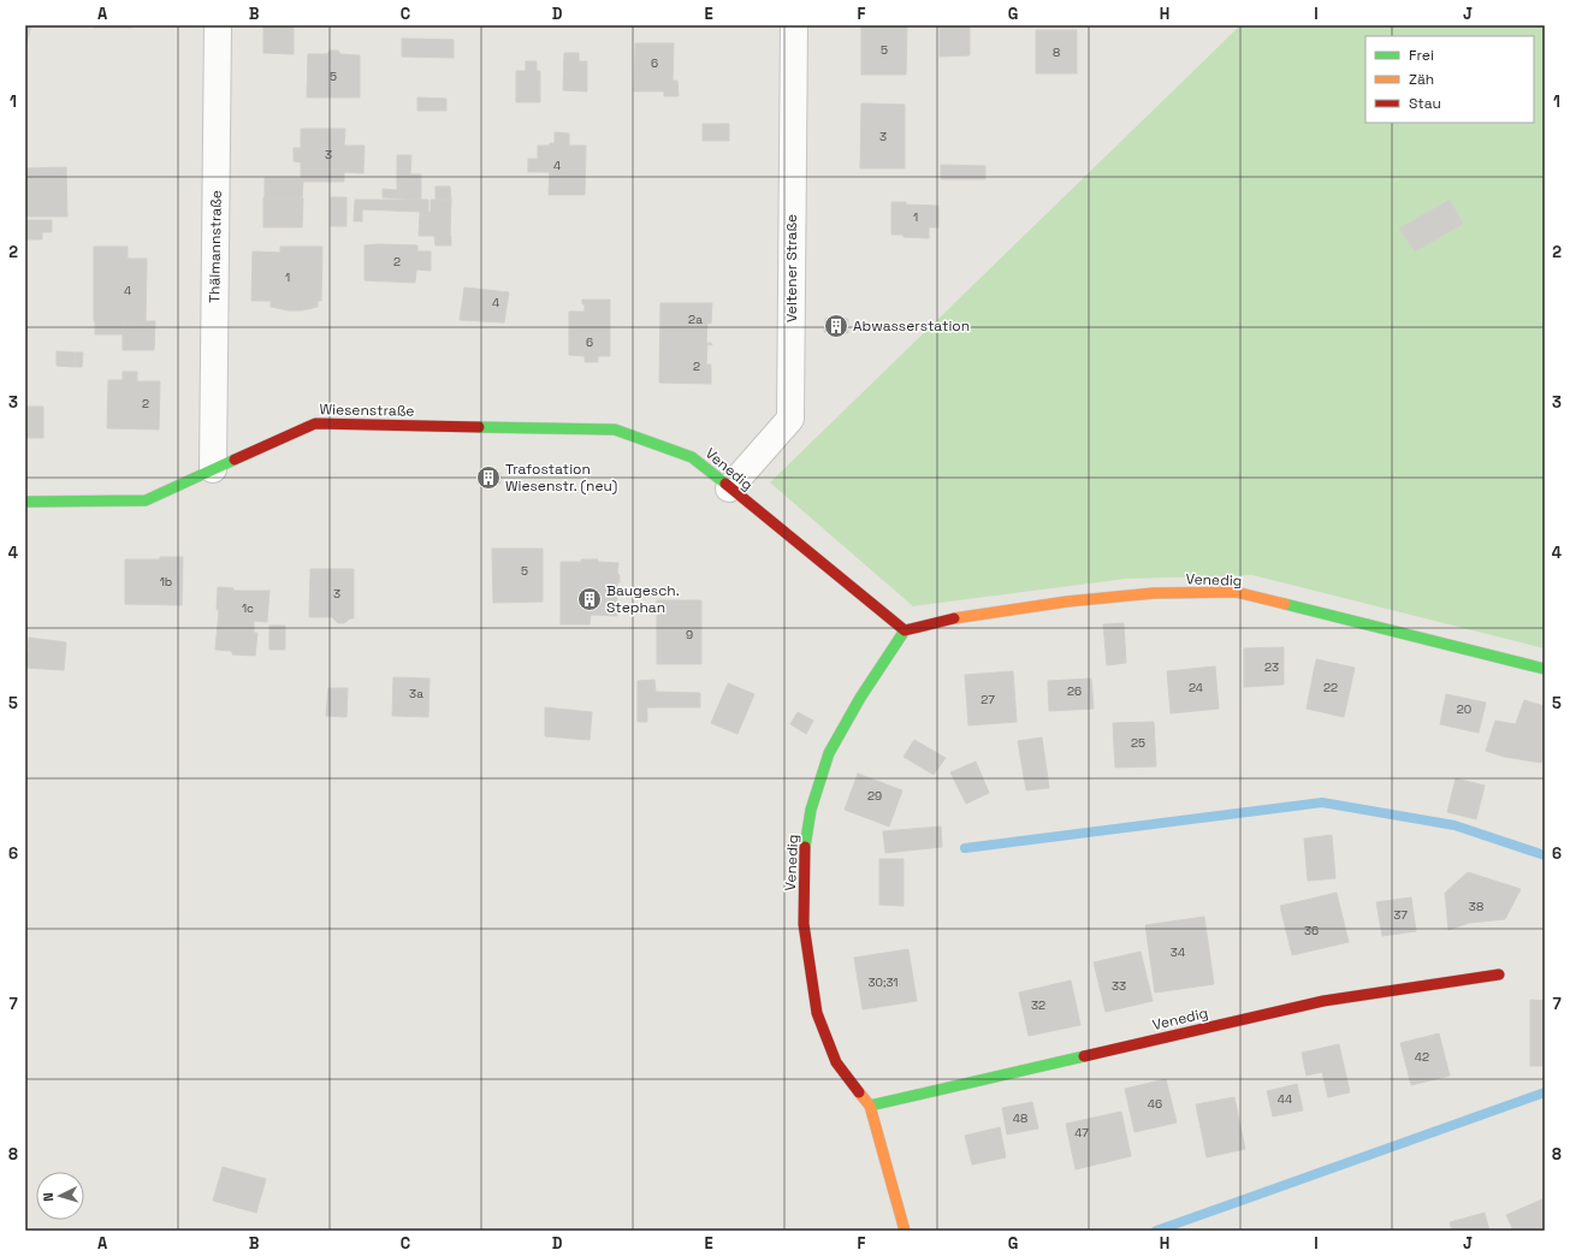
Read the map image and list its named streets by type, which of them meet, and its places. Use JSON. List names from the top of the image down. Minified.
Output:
{"streets":{"street":["Thälmannstraße","Veltener Straße","Wiesenstraße","Venedig"]},"crossings":[["Thälmannstraße","Wiesenstraße"],["Veltener Straße","Venedig"],["Wiesenstraße","Venedig"]],"places":{"building":["Abwasserstation","Trafostation Wiesenstr. (neu)","Baugesch. Stephan"]},"house_numbers":["5","8","6","5","3","3","4","1","2","1","4","4","2a","6","2","2","5","1b","3","1c","9","23","24","22","26","3a","27","20","25","29","38","37","36","34","30;31","33","32","42","44","46","48","47"],"legend":["Frei","Zäh","Stau"],"north":"left","grid":{"columns":["A","B","C","D","E","F","G","H","I","J"],"rows":["1","2","3","4","5","6","7","8"]}}
